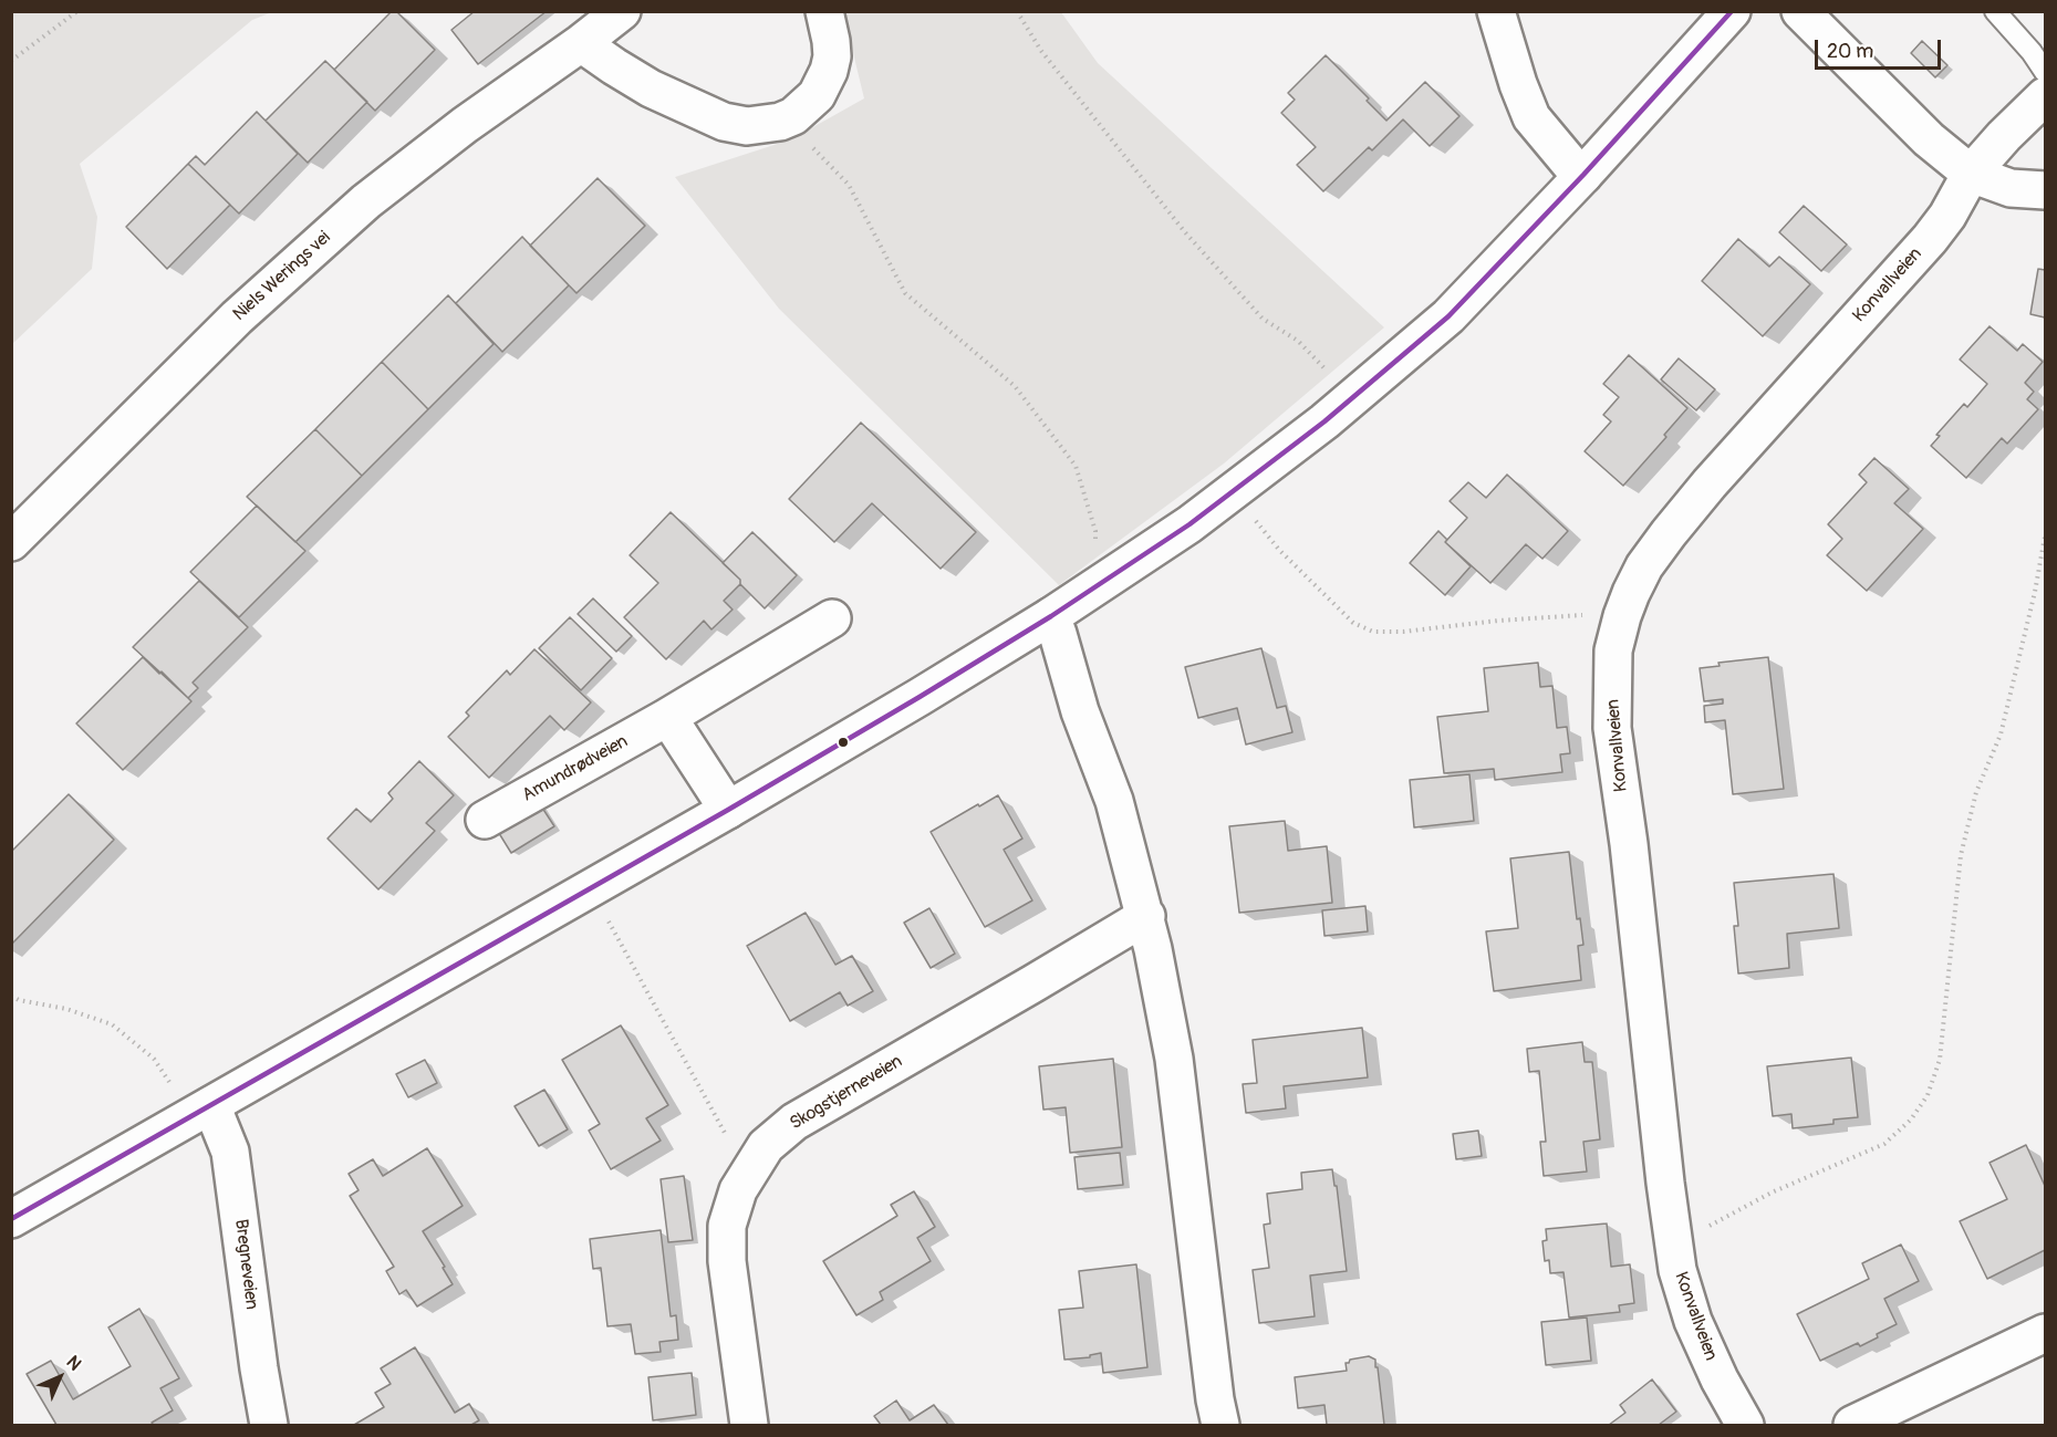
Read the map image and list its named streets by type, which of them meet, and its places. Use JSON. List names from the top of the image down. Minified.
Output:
{"streets":{"street":["Niels Werings vei","Konvallveien","Amundrødveien","Skogstjerneveien","Bregneveien"]},"lines":["transit line 20"],"scale_bar":"20 m","north":"top right"}
